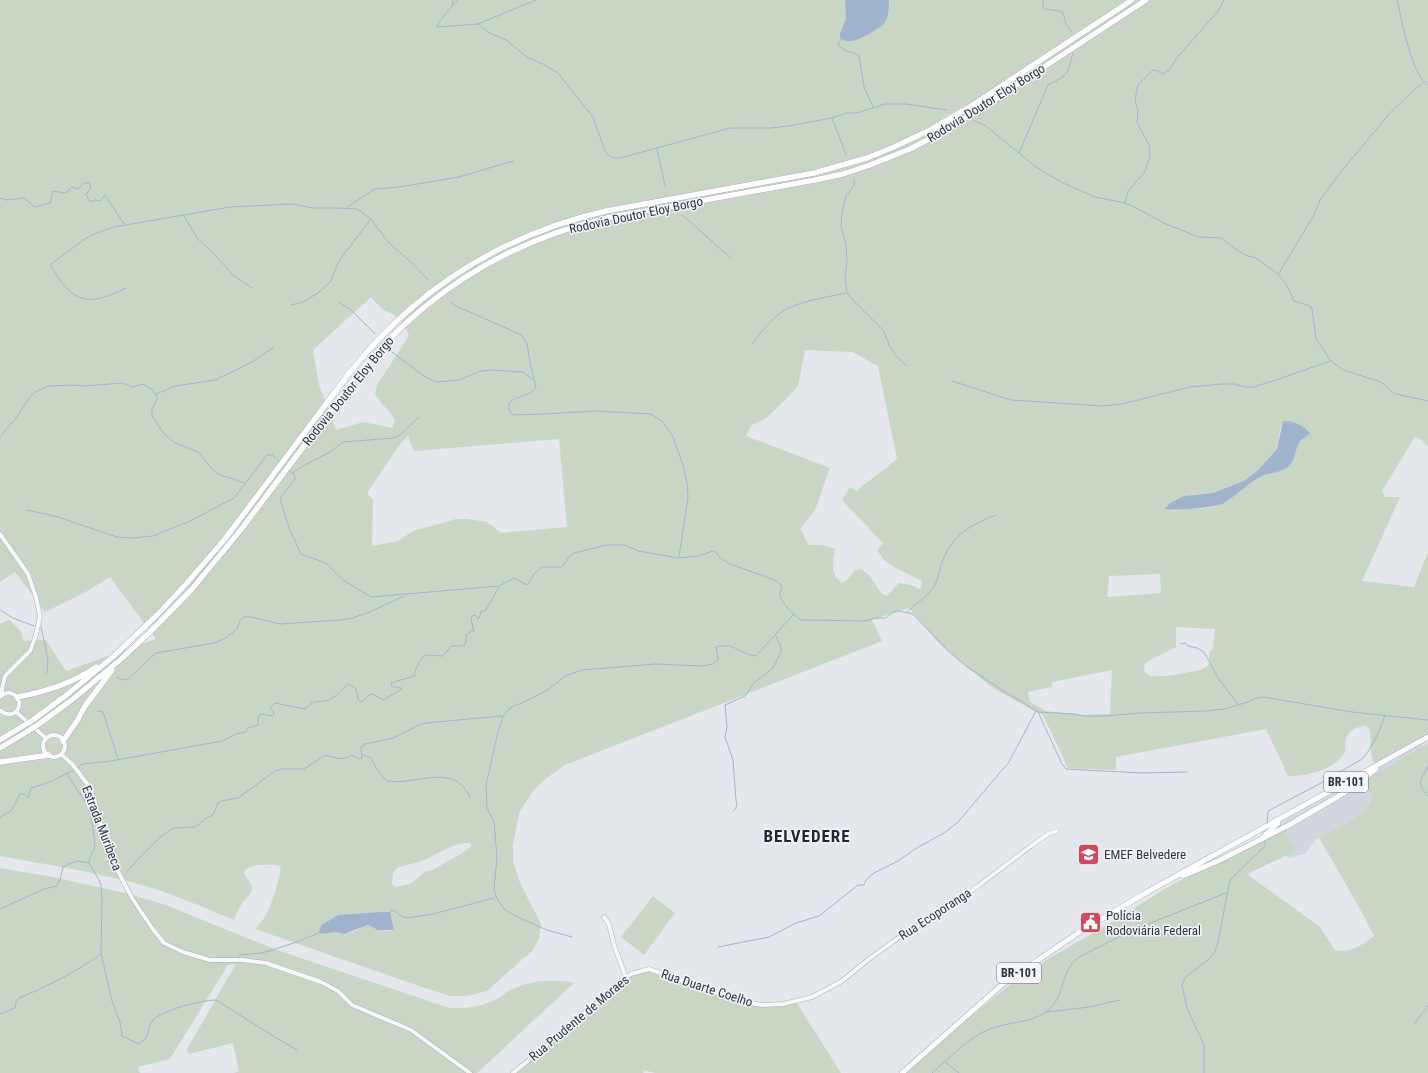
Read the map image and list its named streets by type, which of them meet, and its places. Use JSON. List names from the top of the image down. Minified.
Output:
{"streets":{"highway":["Rodovia Doutor Eloy Borgo"],"main road":["BR-101"],"street":["Estrada Muribeca","Rua Ecoporanga","Rua Duarte Coelho","Rua Prudente de Moraes"]},"crossings":[["Rua Ecoporanga","Rua Duarte Coelho"],["Rua Duarte Coelho","Rua Prudente de Moraes"]],"districts":["BELVEDERE"],"places":{"school or university":["EMEF Belvedere"],"public building":["Polícia Rodoviária Federal"]}}
